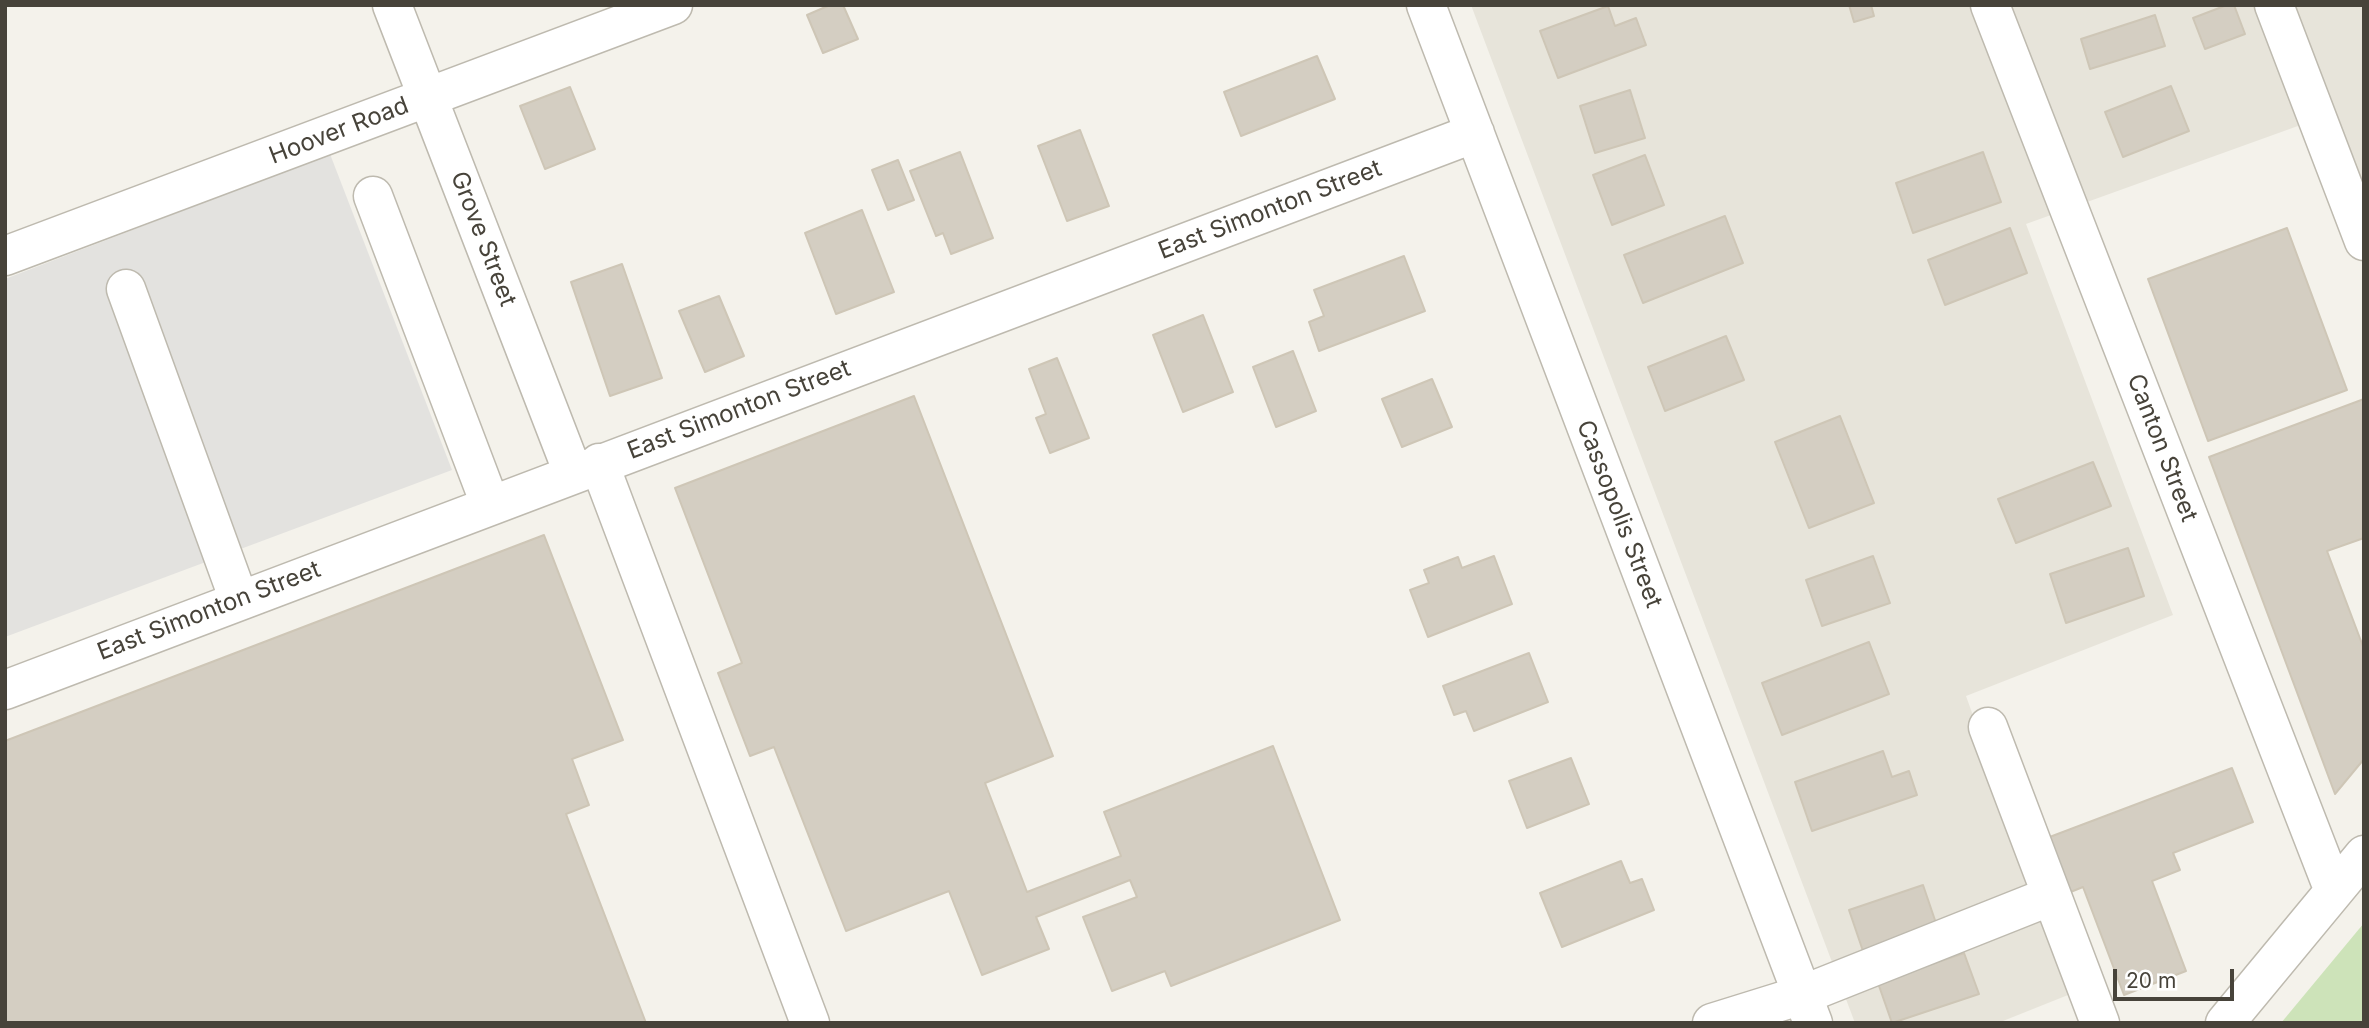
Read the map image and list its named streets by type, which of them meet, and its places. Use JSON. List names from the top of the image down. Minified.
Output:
{"streets":{"street":["Hoover Road","East Simonton Street","Grove Street","Canton Street","Cassopolis Street"]},"crossings":[["Hoover Road","Grove Street"],["East Simonton Street","Grove Street"],["East Simonton Street","Cassopolis Street"]],"scale_bar":"20 m"}
